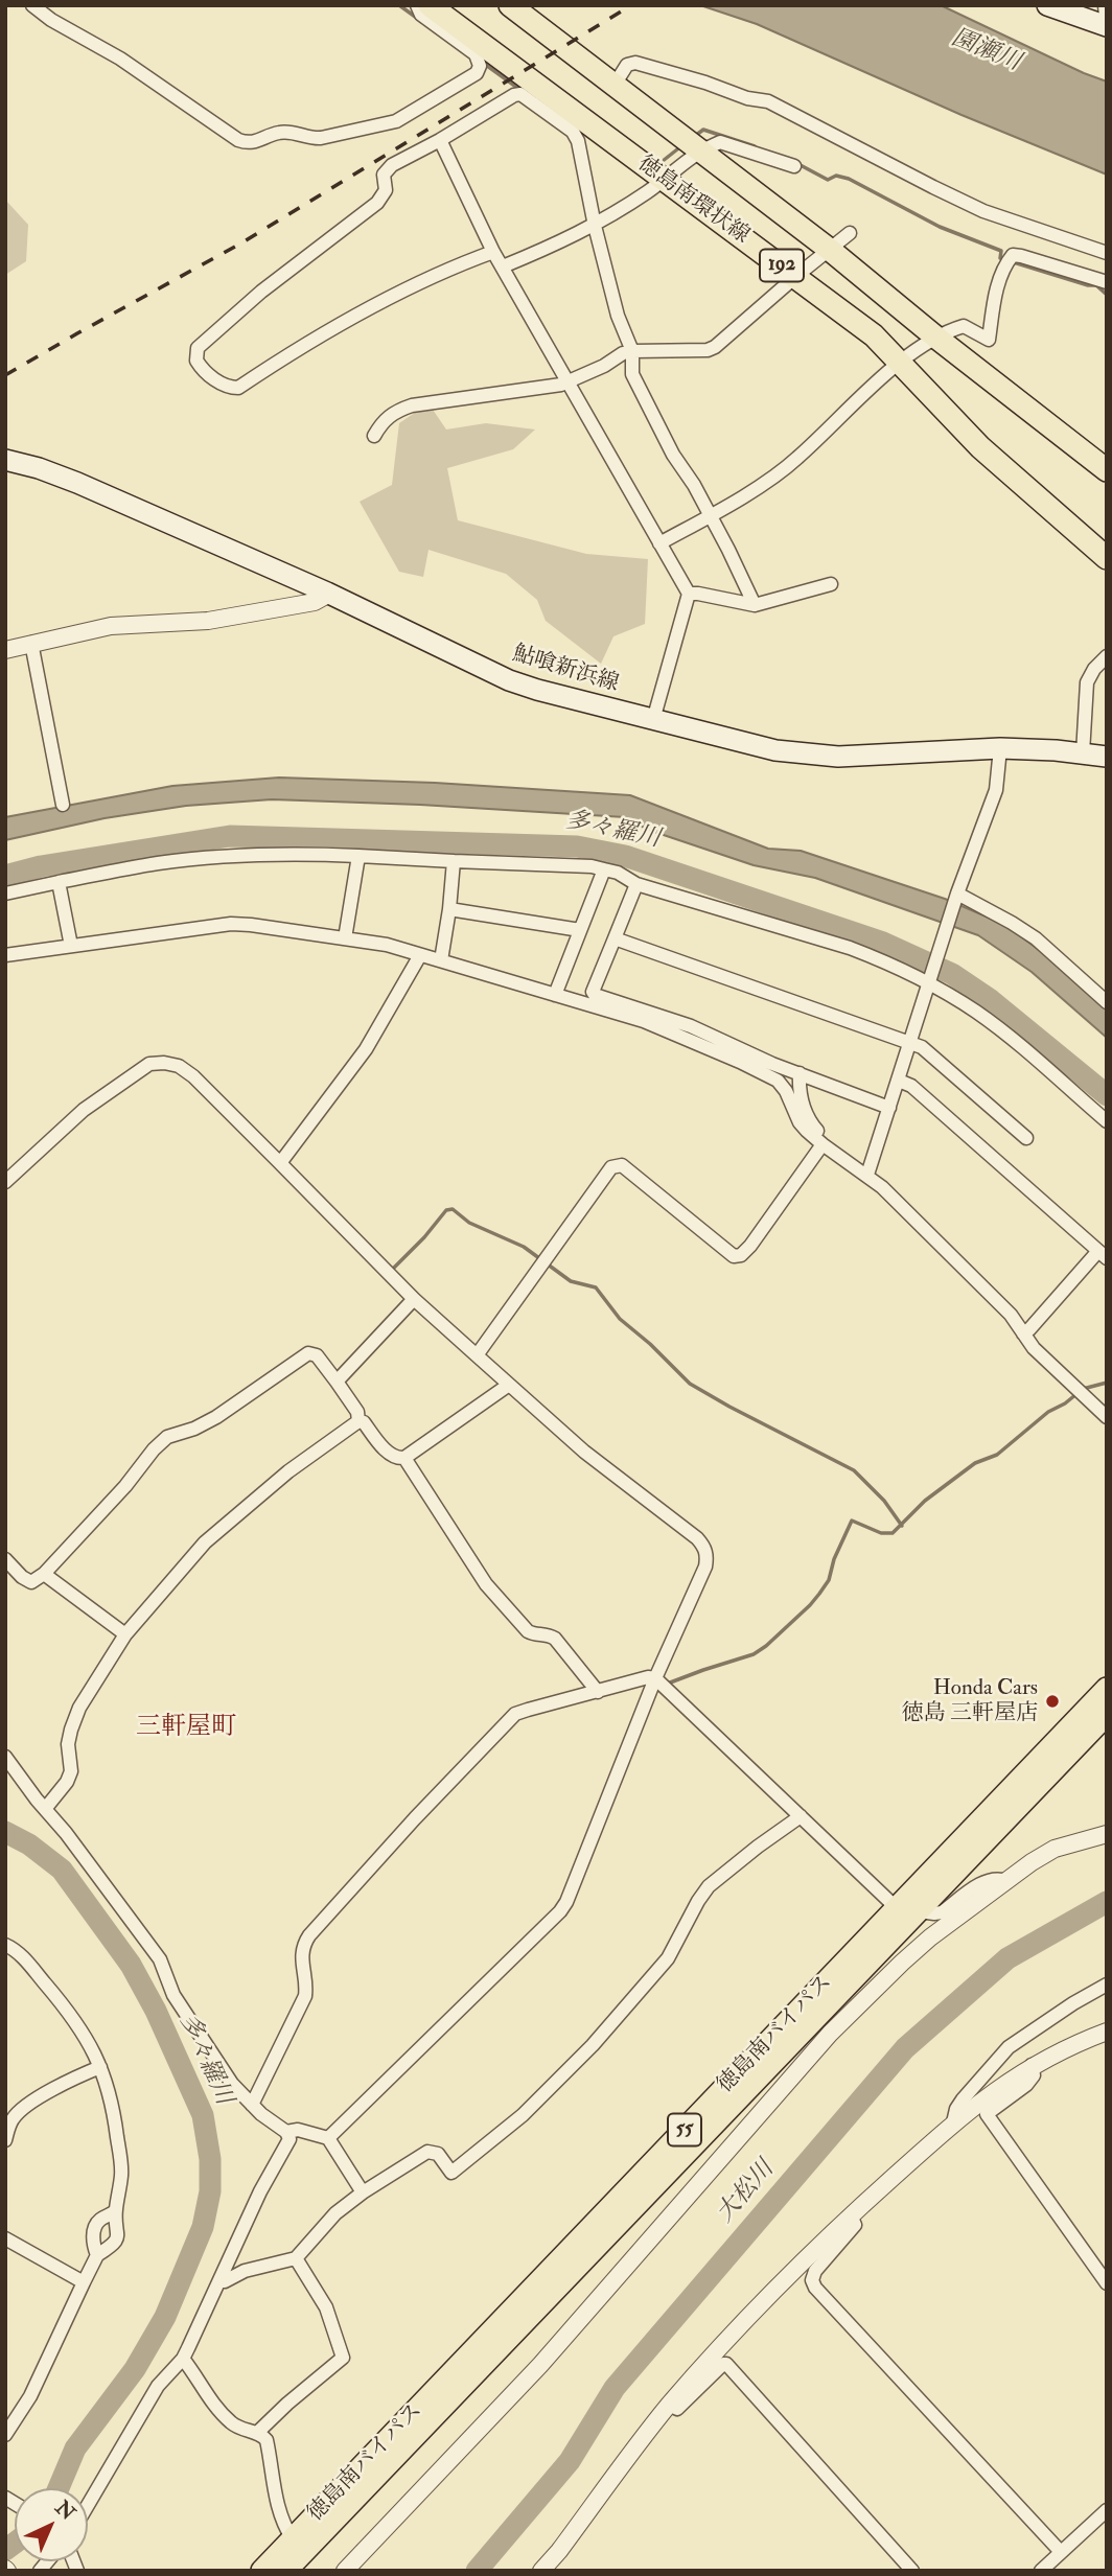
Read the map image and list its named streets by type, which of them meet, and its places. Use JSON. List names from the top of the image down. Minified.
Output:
{"streets":{"highway":["徳島南環状線","192","徳島南バイパス","55"],"main road":["鮎喰新浜線"]},"districts":["三軒屋町"],"water":["園瀬川","多々羅川","大松川"],"places":["Honda Cars 徳島 三軒屋店"],"north":"top right"}
